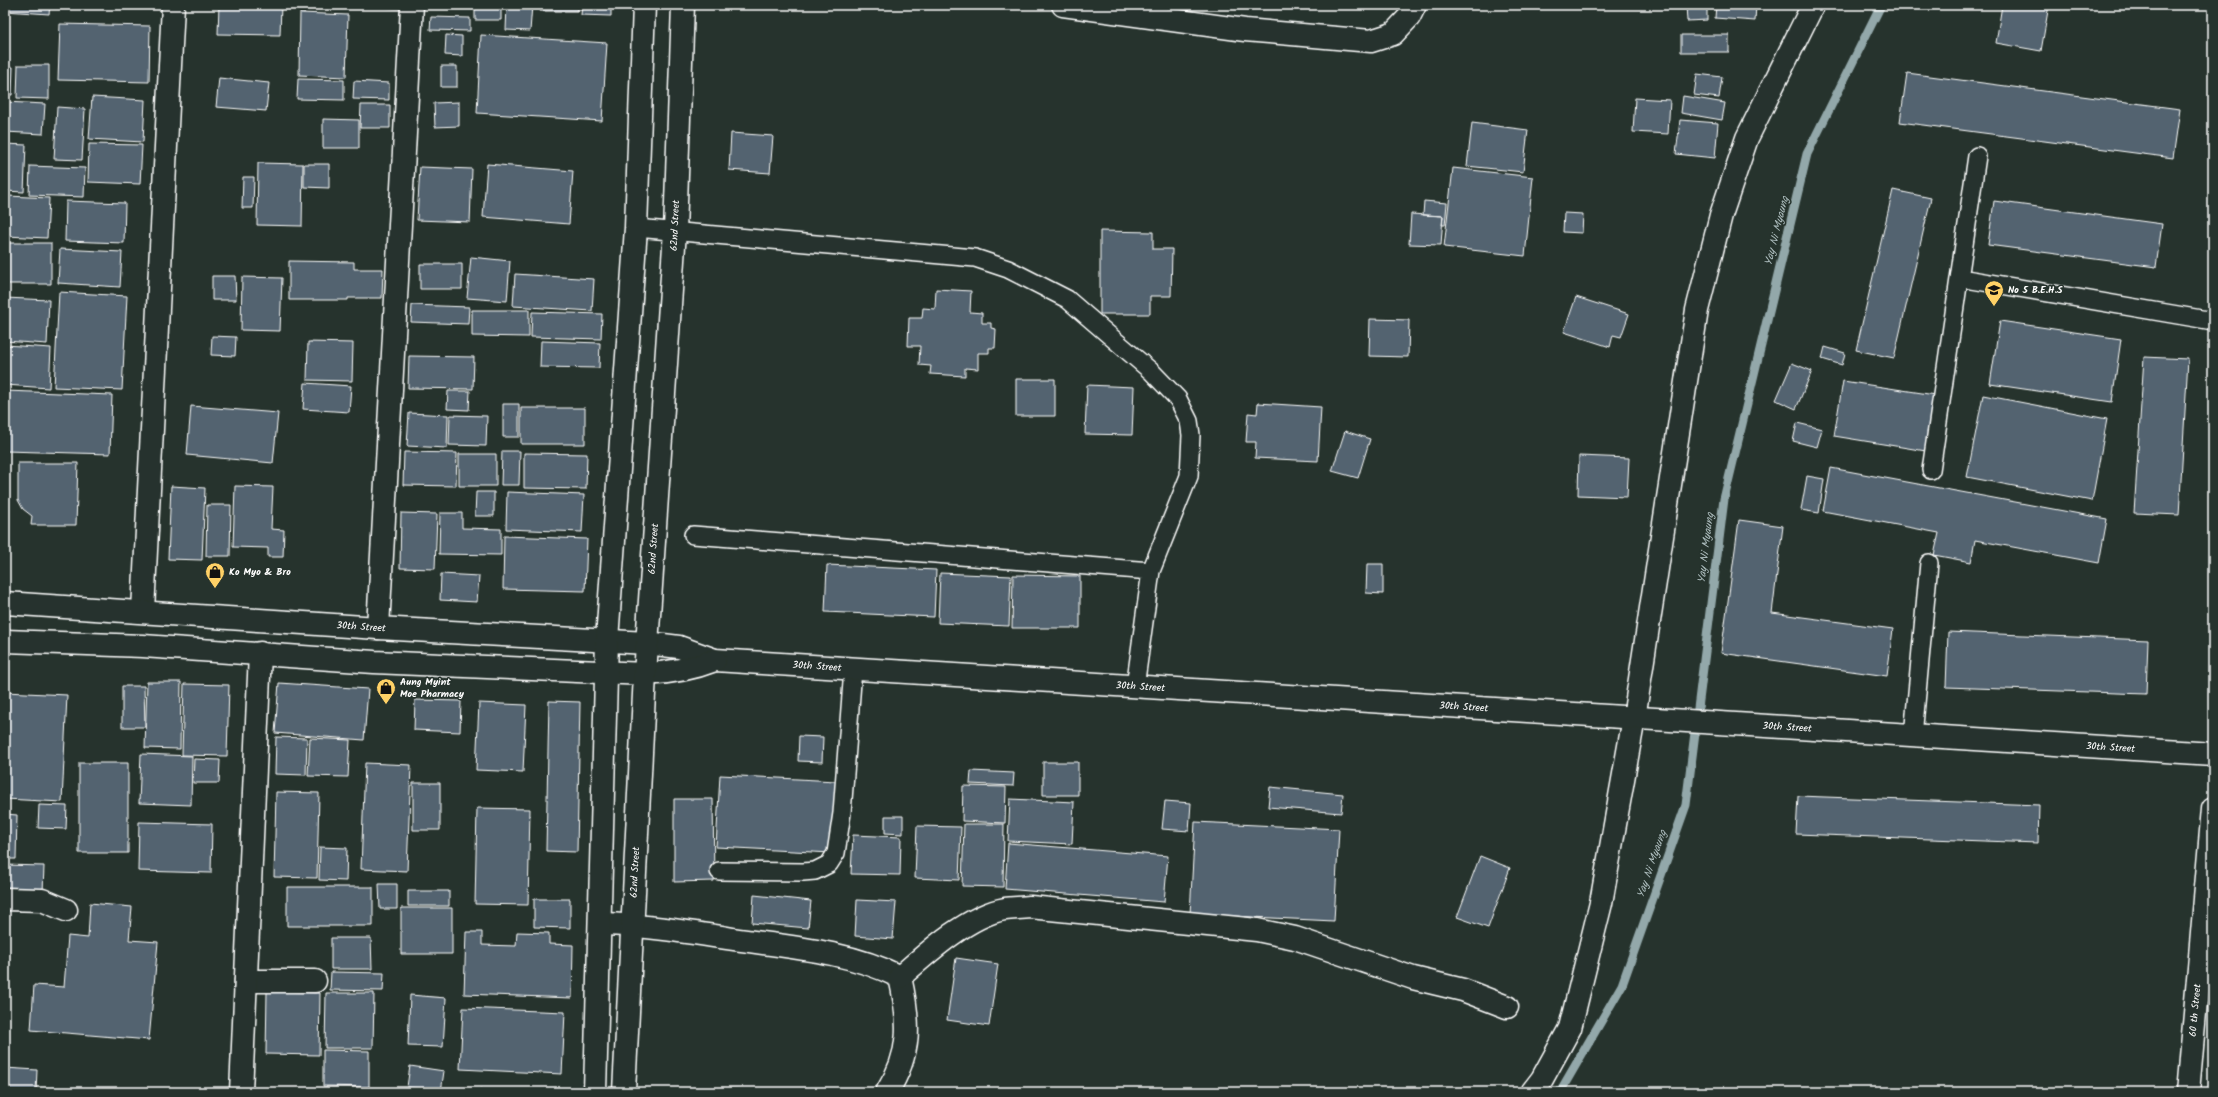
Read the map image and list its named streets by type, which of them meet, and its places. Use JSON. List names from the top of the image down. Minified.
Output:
{"streets":{"main road":["62nd Street","30th Street","60 th Street"]},"crossings":[["62nd Street","30th Street"]],"water":["Yay Ni Myaung"],"places":{"school or university":["No 5 B.E.H.S"],"shop":["Ko Myo & Bro","Aung Myint Moe Pharmacy"]}}
